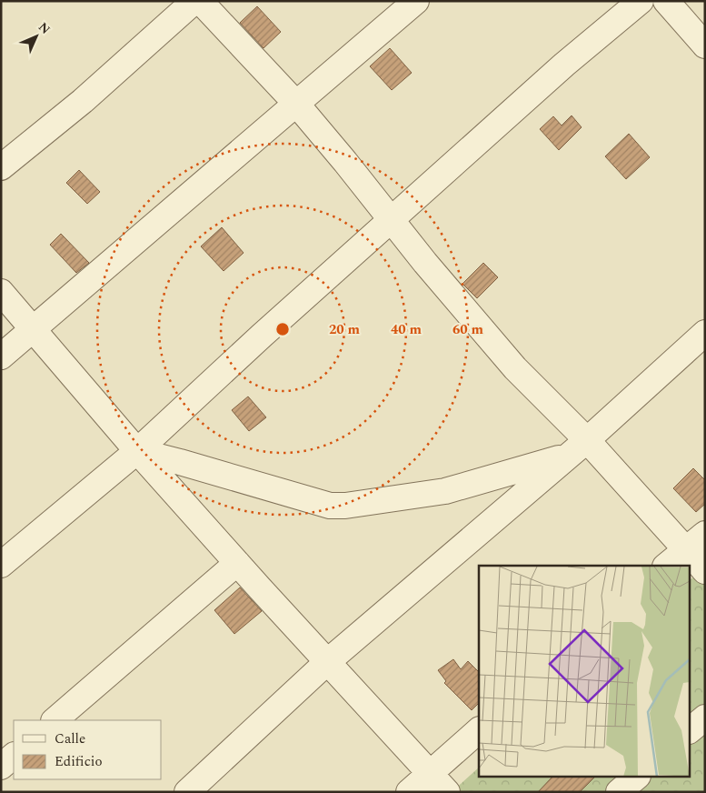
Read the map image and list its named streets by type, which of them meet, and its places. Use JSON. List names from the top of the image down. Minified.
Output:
{"legend":["Calle","Edificio"],"north":"top right","rings":["20 m","40 m","60 m"]}
